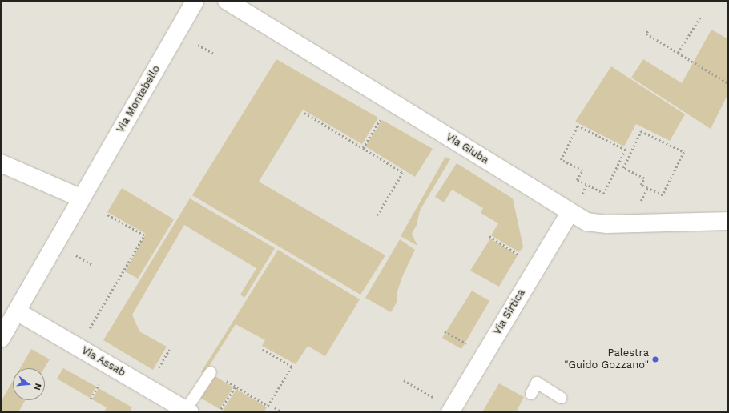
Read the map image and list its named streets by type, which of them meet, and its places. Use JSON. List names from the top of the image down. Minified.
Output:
{"streets":{"street":["Via Montebello","Via Giuba","Via Sirtica","Via Assab"]},"crossings":[["Via Montebello","Via Assab"],["Via Giuba","Via Sirtica"]],"places":["Palestra \"Guido Gozzano\""],"north":"right"}
